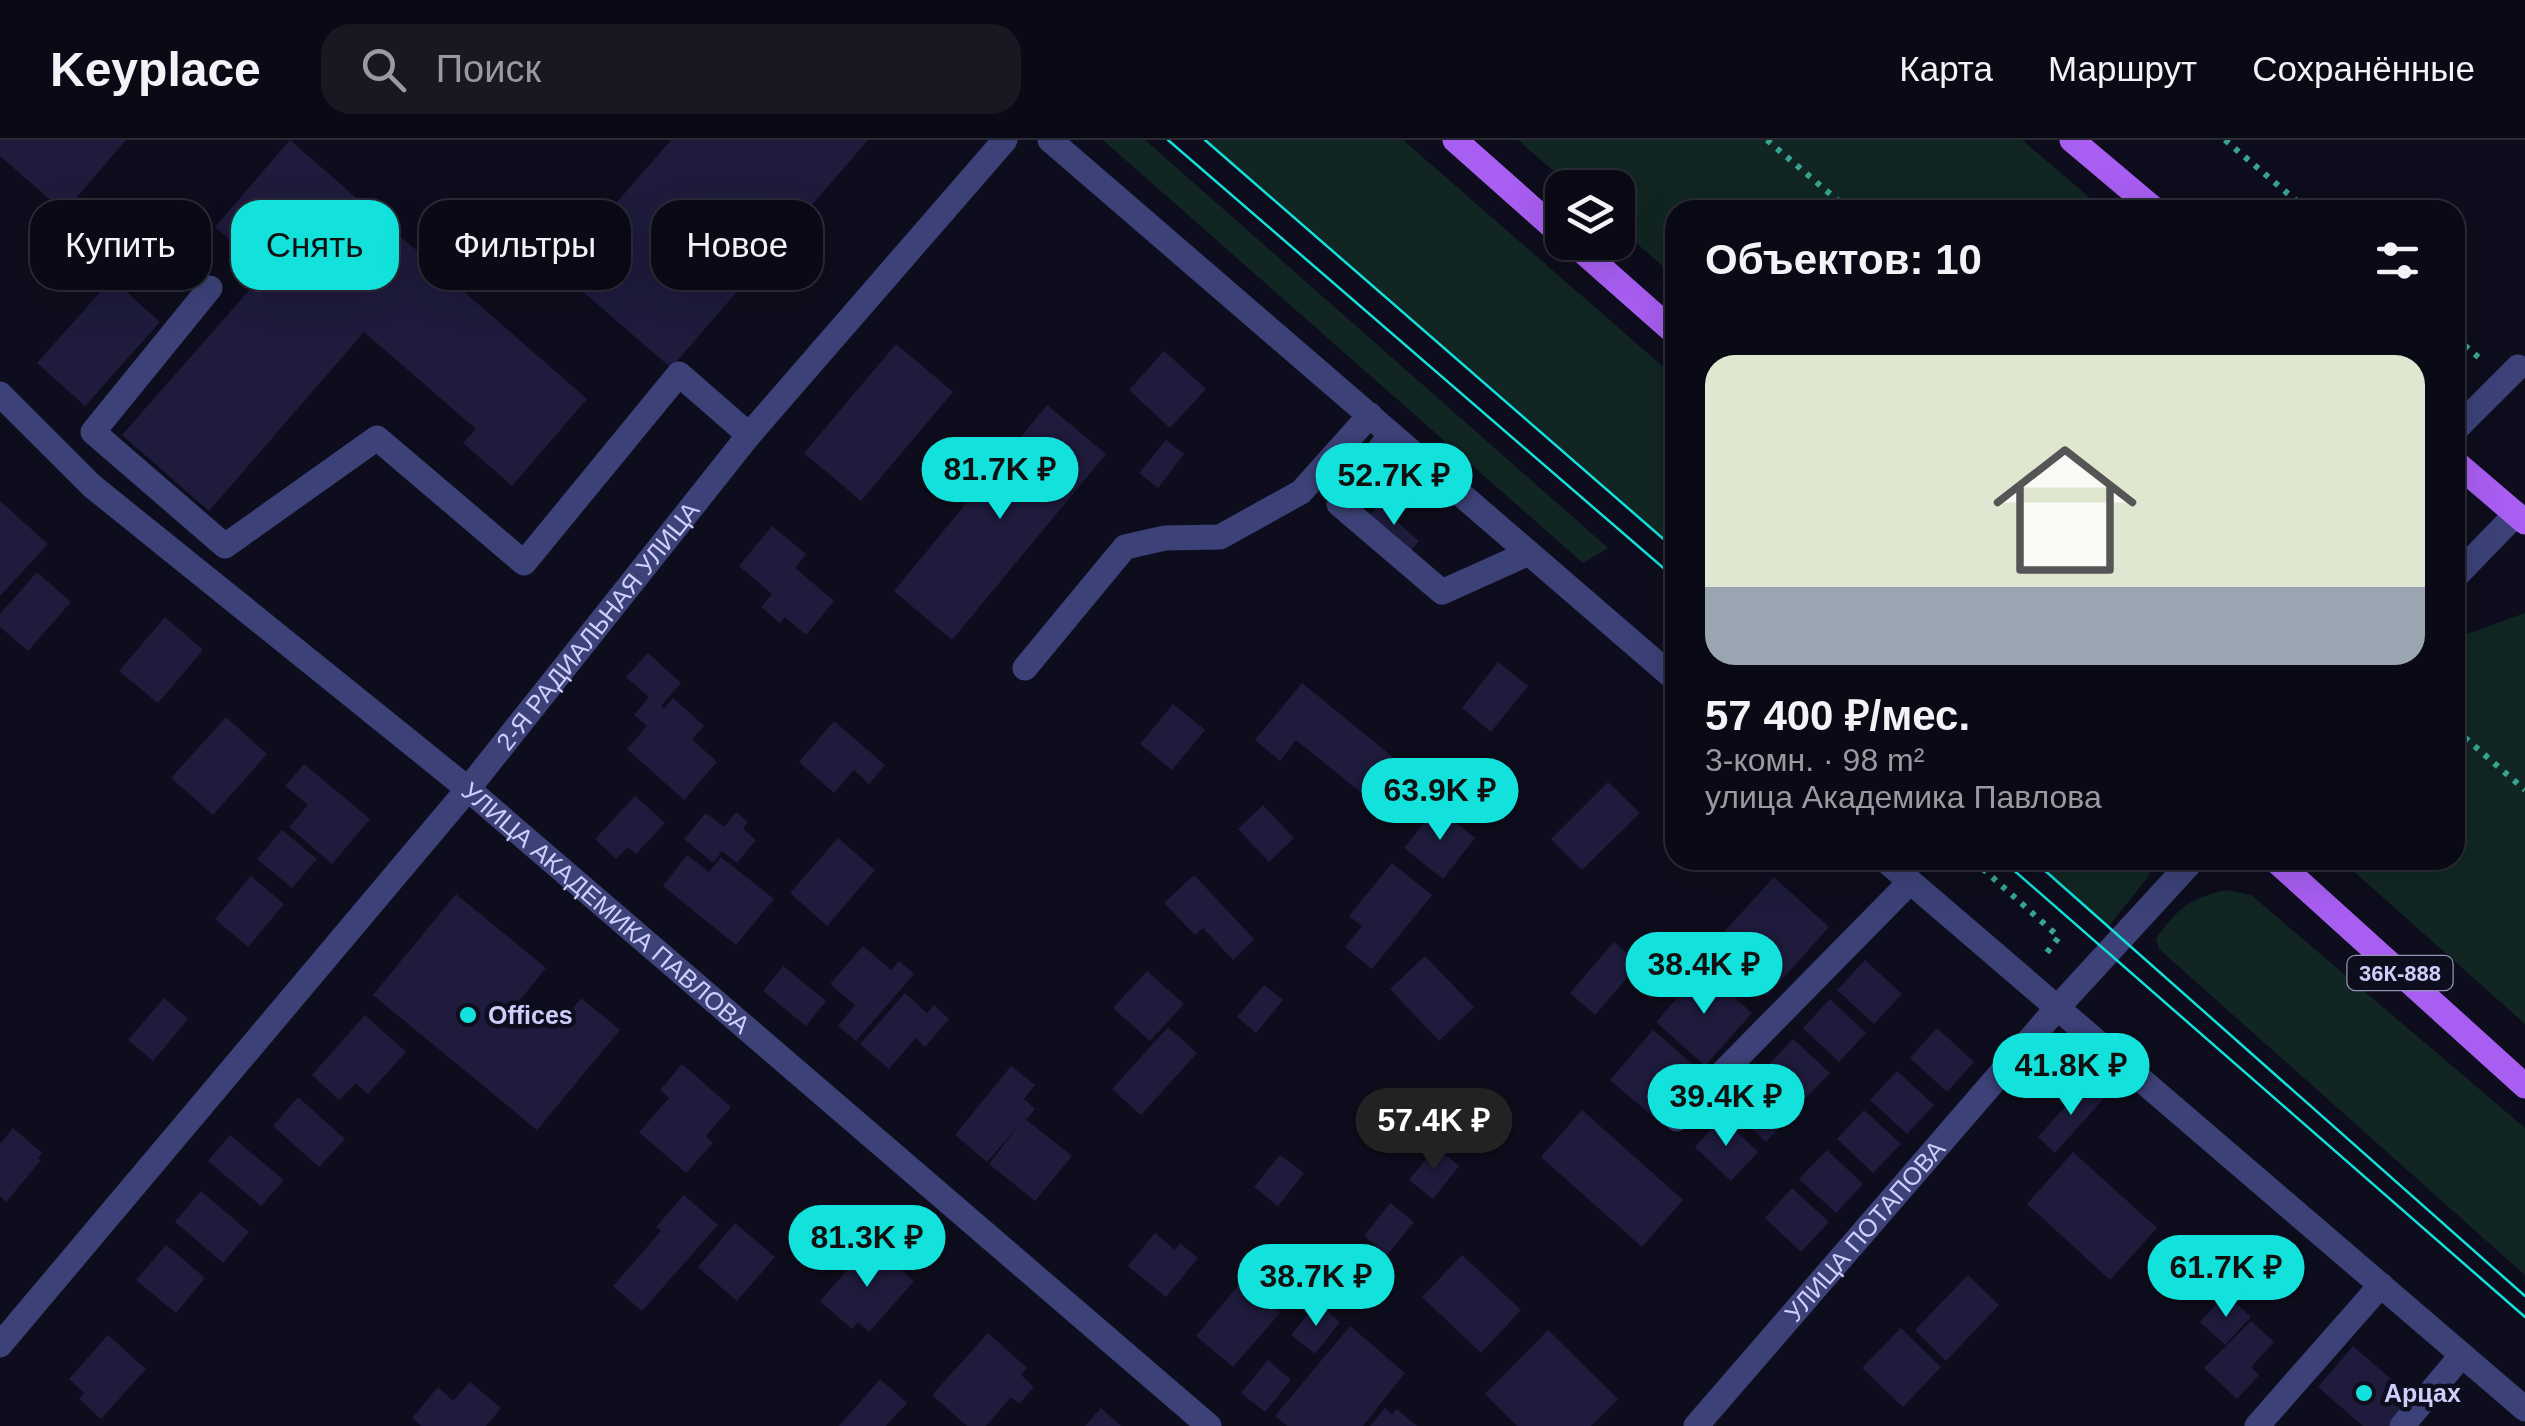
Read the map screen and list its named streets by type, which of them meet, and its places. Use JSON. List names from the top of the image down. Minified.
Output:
{"streets":{"main road":["36К-888"],"street":["2-Я РАДИАЛЬНАЯ УЛИЦА","УЛИЦА АКАДЕМИКА ПАВЛОВА","УЛИЦА ПОТАПОВА"]},"crossings":[["2-Я РАДИАЛЬНАЯ УЛИЦА","УЛИЦА АКАДЕМИКА ПАВЛОВА"]],"places":["Offices","Арцах"],"page":{"header":"Keyplace","search":"Поиск","nav":["Карта","Маршрут","Сохранённые"],"chip":["Купить","Снять","Фильтры","Новое"],"heading":"Объектов: 10","list":[{"name":"57 400 ₽/мес.","note":"3-комн. · 98 m² · улица Академика Павлова"}],"price":["81.7K ₽","52.7K ₽","63.9K ₽","38.4K ₽","41.8K ₽","39.4K ₽","57.4K ₽","81.3K ₽","61.7K ₽","38.7K ₽"]}}
